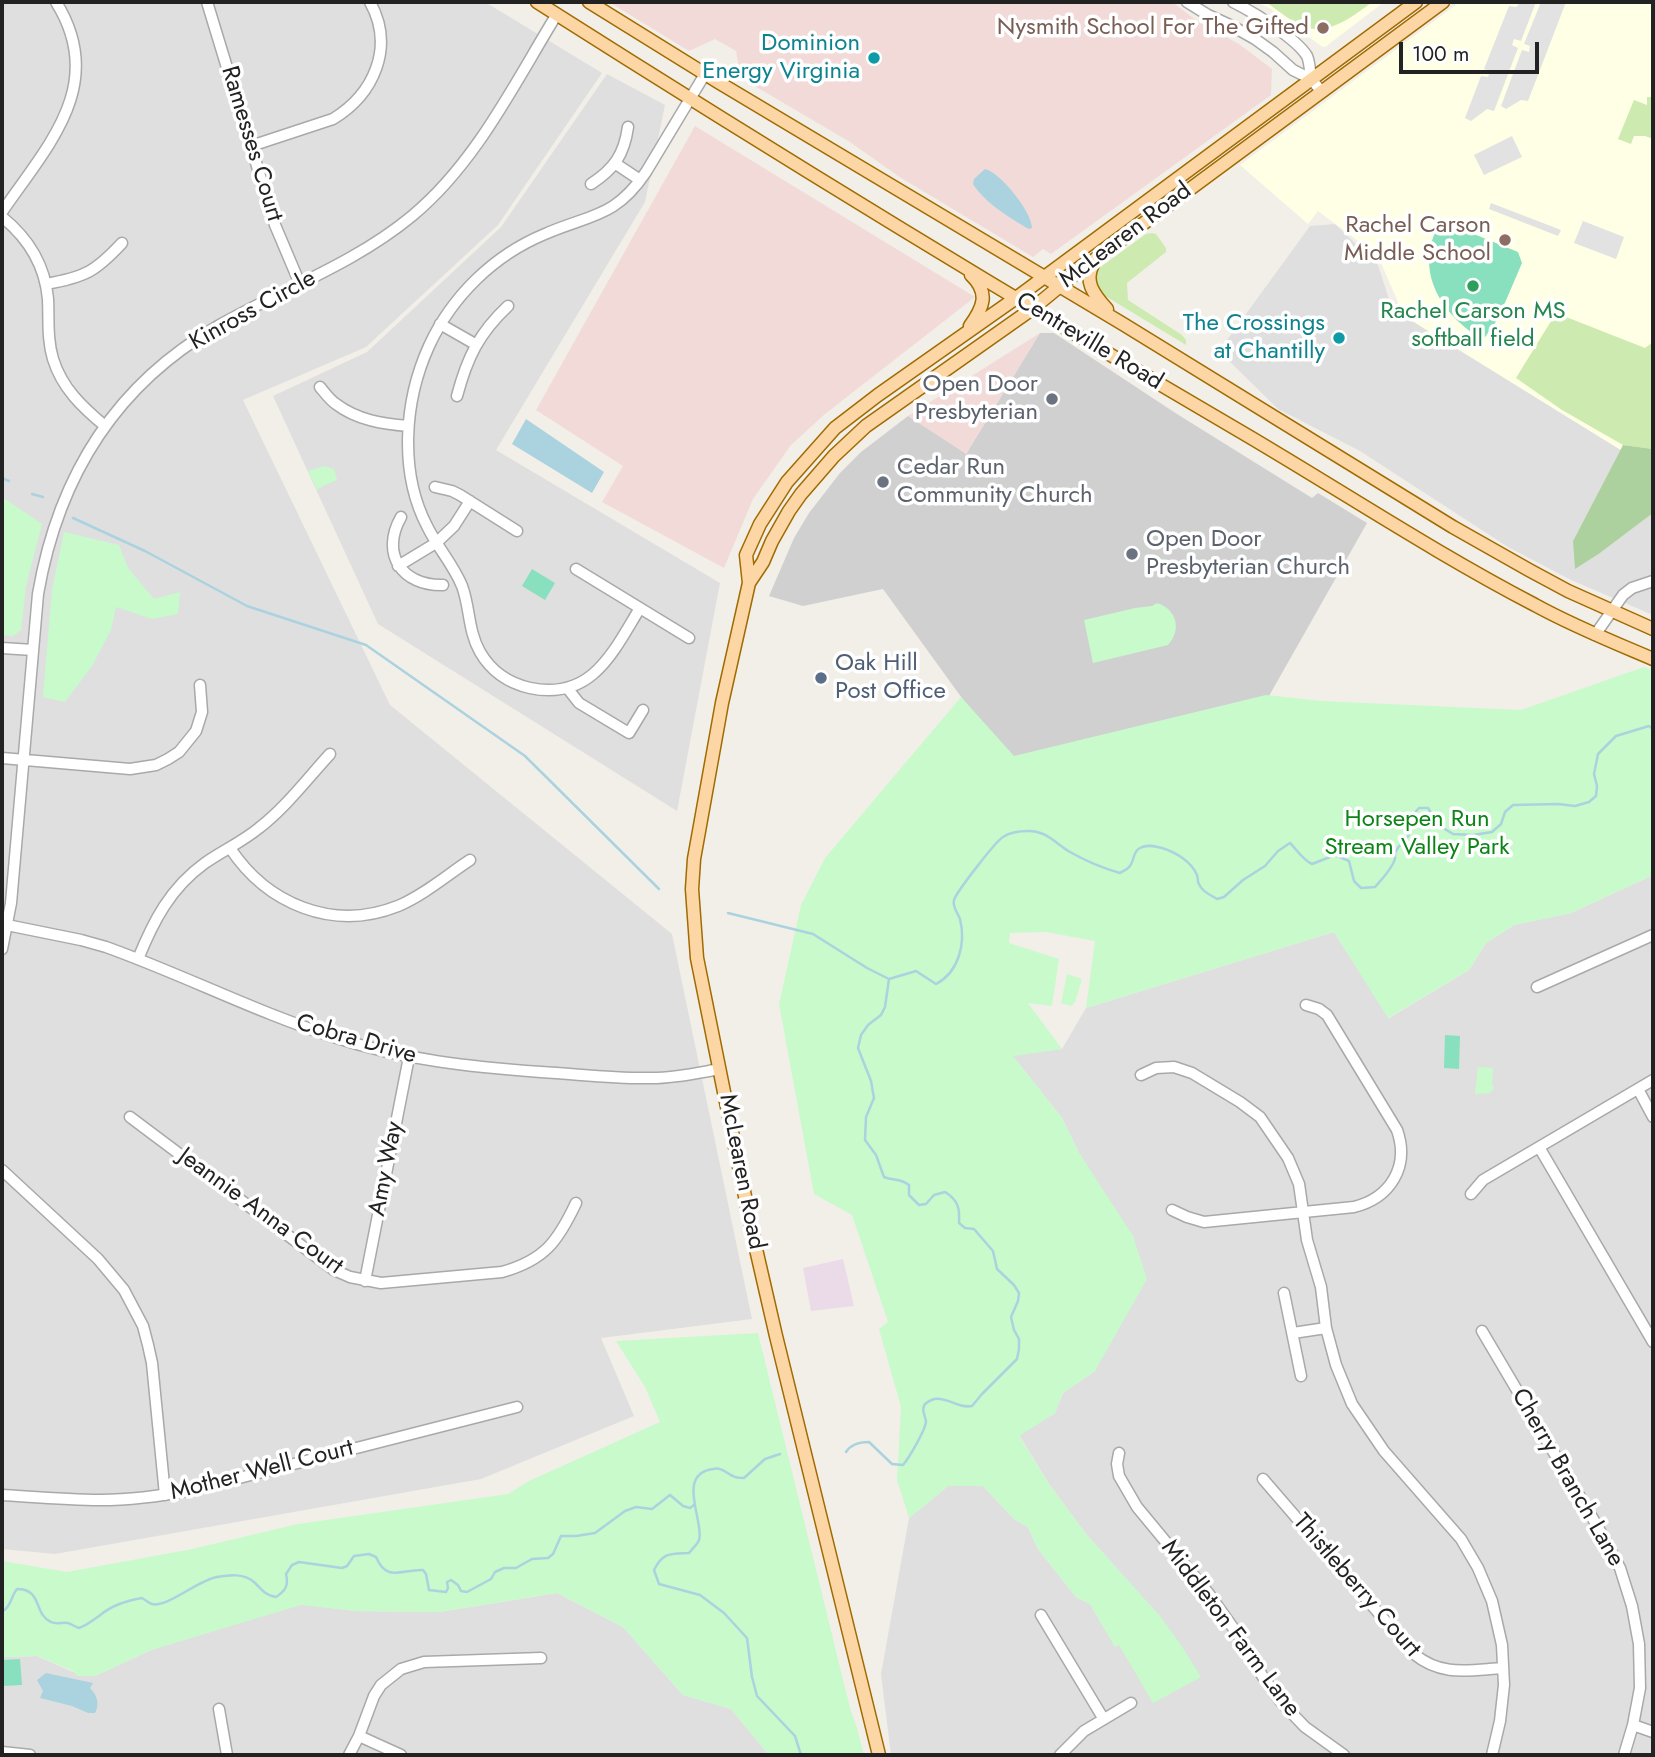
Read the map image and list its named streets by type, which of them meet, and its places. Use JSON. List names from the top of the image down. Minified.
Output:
{"streets":{"main road":["McLearen Road","Centreville Road"],"street":["Ramesses Court","Kinross Circle","Cobra Drive","Amy Way","Jeannie Anna Court","Mother Well Court","Cherry Branch Lane","Thistleberry Court","Middleton Farm Lane"]},"crossings":[["Ramesses Court","Kinross Circle"],["McLearen Road","Centreville Road"],["McLearen Road","Cobra Drive"],["Kinross Circle","Centreville Road"],["Kinross Circle","Cobra Drive"],["Cobra Drive","Amy Way"],["Amy Way","Jeannie Anna Court"]],"parks":["Horsepen Run Stream Valley Park"],"places":["Nysmith School For The Gifted","Dominion Energy Virginia","Rachel Carson Middle School","Rachel Carson MS softball field","The Crossings at Chantilly","Open Door Presbyterian","Cedar Run Community Church","Open Door Presbyterian Church","Oak Hill Post Office"],"scale_bar":"100 m"}
